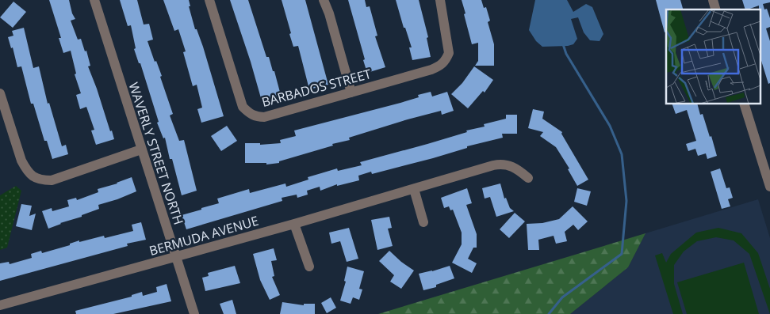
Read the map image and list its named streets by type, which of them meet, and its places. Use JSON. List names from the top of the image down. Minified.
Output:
{"streets":{"street":["BARBADOS STREET","WAVERLY STREET NORTH","BERMUDA AVENUE"]},"crossings":[["WAVERLY STREET NORTH","BERMUDA AVENUE"]]}
